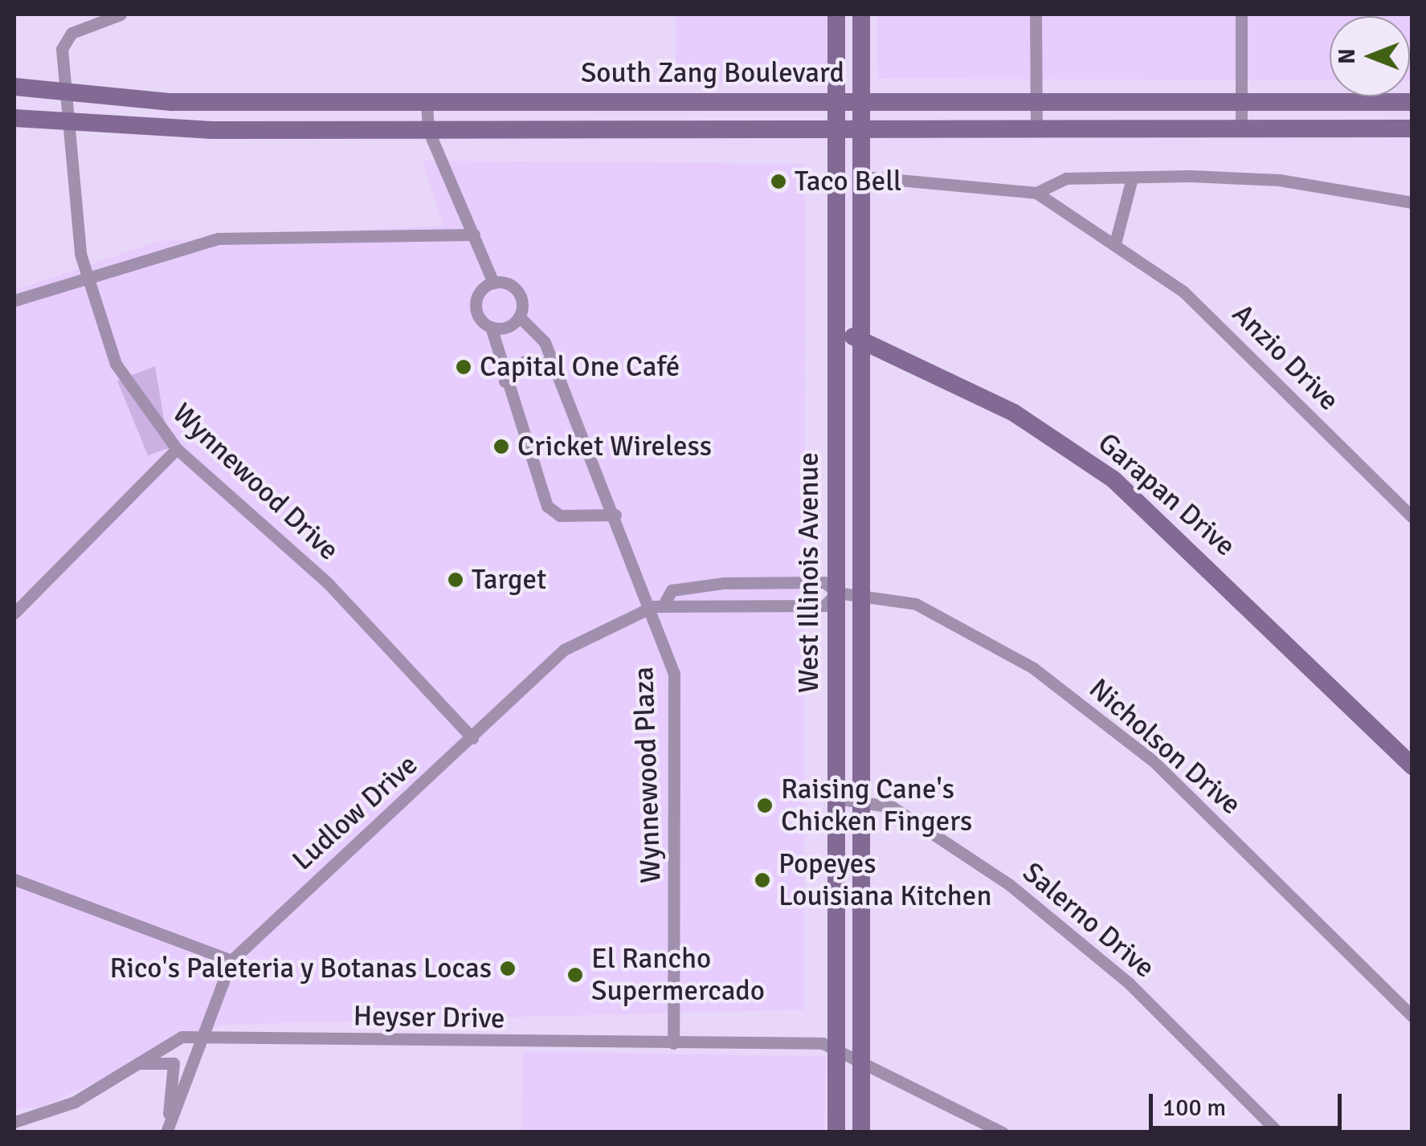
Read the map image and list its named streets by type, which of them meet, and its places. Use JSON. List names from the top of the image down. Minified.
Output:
{"streets":{"main road":["South Zang Boulevard","Garapan Drive","West Illinois Avenue"],"street":["Anzio Drive","Wynnewood Drive","Nicholson Drive","Wynnewood Plaza","Ludlow Drive","Salerno Drive","Heyser Drive"]},"crossings":[["South Zang Boulevard","Wynnewood Drive"],["South Zang Boulevard","West Illinois Avenue"],["Wynnewood Drive","Ludlow Drive"],["Garapan Drive","West Illinois Avenue"],["West Illinois Avenue","Nicholson Drive"],["West Illinois Avenue","Ludlow Drive"],["West Illinois Avenue","Salerno Drive"],["West Illinois Avenue","Heyser Drive"],["Nicholson Drive","Ludlow Drive"],["Wynnewood Plaza","Ludlow Drive"],["Wynnewood Plaza","Heyser Drive"],["Ludlow Drive","Heyser Drive"]],"places":["Taco Bell","Capital One Café","Cricket Wireless","Target","Raising Cane's Chicken Fingers","Popeyes Louisiana Kitchen","Rico's Paleteria y Botanas Locas","El Rancho Supermercado"],"scale_bar":"100 m","north":"left"}
